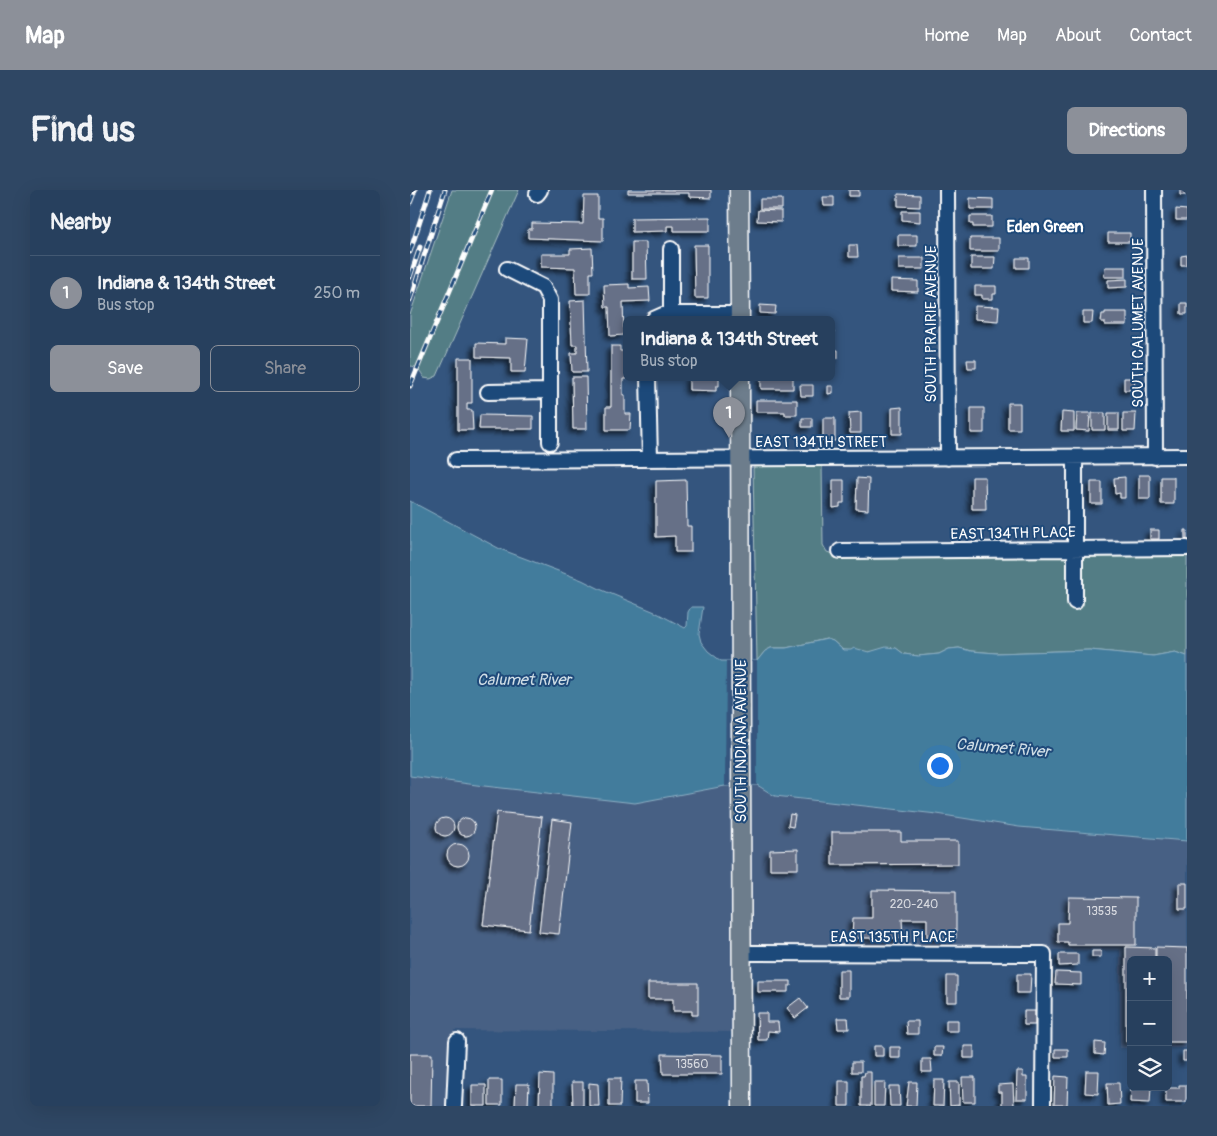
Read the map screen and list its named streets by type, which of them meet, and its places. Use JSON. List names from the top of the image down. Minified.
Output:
{"streets":{"main road":["SOUTH INDIANA AVENUE"],"street":["SOUTH CALUMET AVENUE","SOUTH PRAIRIE AVENUE","EAST 134TH STREET","EAST 134TH PLACE","EAST 135TH PLACE"]},"crossings":[["SOUTH CALUMET AVENUE","EAST 134TH STREET"],["SOUTH PRAIRIE AVENUE","EAST 134TH STREET"],["EAST 134TH STREET","SOUTH INDIANA AVENUE"],["SOUTH INDIANA AVENUE","EAST 135TH PLACE"]],"districts":["Eden Green"],"water":["Calumet River"],"house_numbers":["220-240","13535","13560"],"page":{"header":"Map","nav":["Home","Map","About","Contact"],"buttons":["Directions",["Save","Share"]],"title":"Find us","heading":"Nearby","list":[{"mark":"1","name":"Indiana & 134th Street","note":"Bus stop","value":"250 m"}],"popup":["Indiana & 134th Street","Bus stop"],"pins":"1","map_buttons":["+","−"]}}
